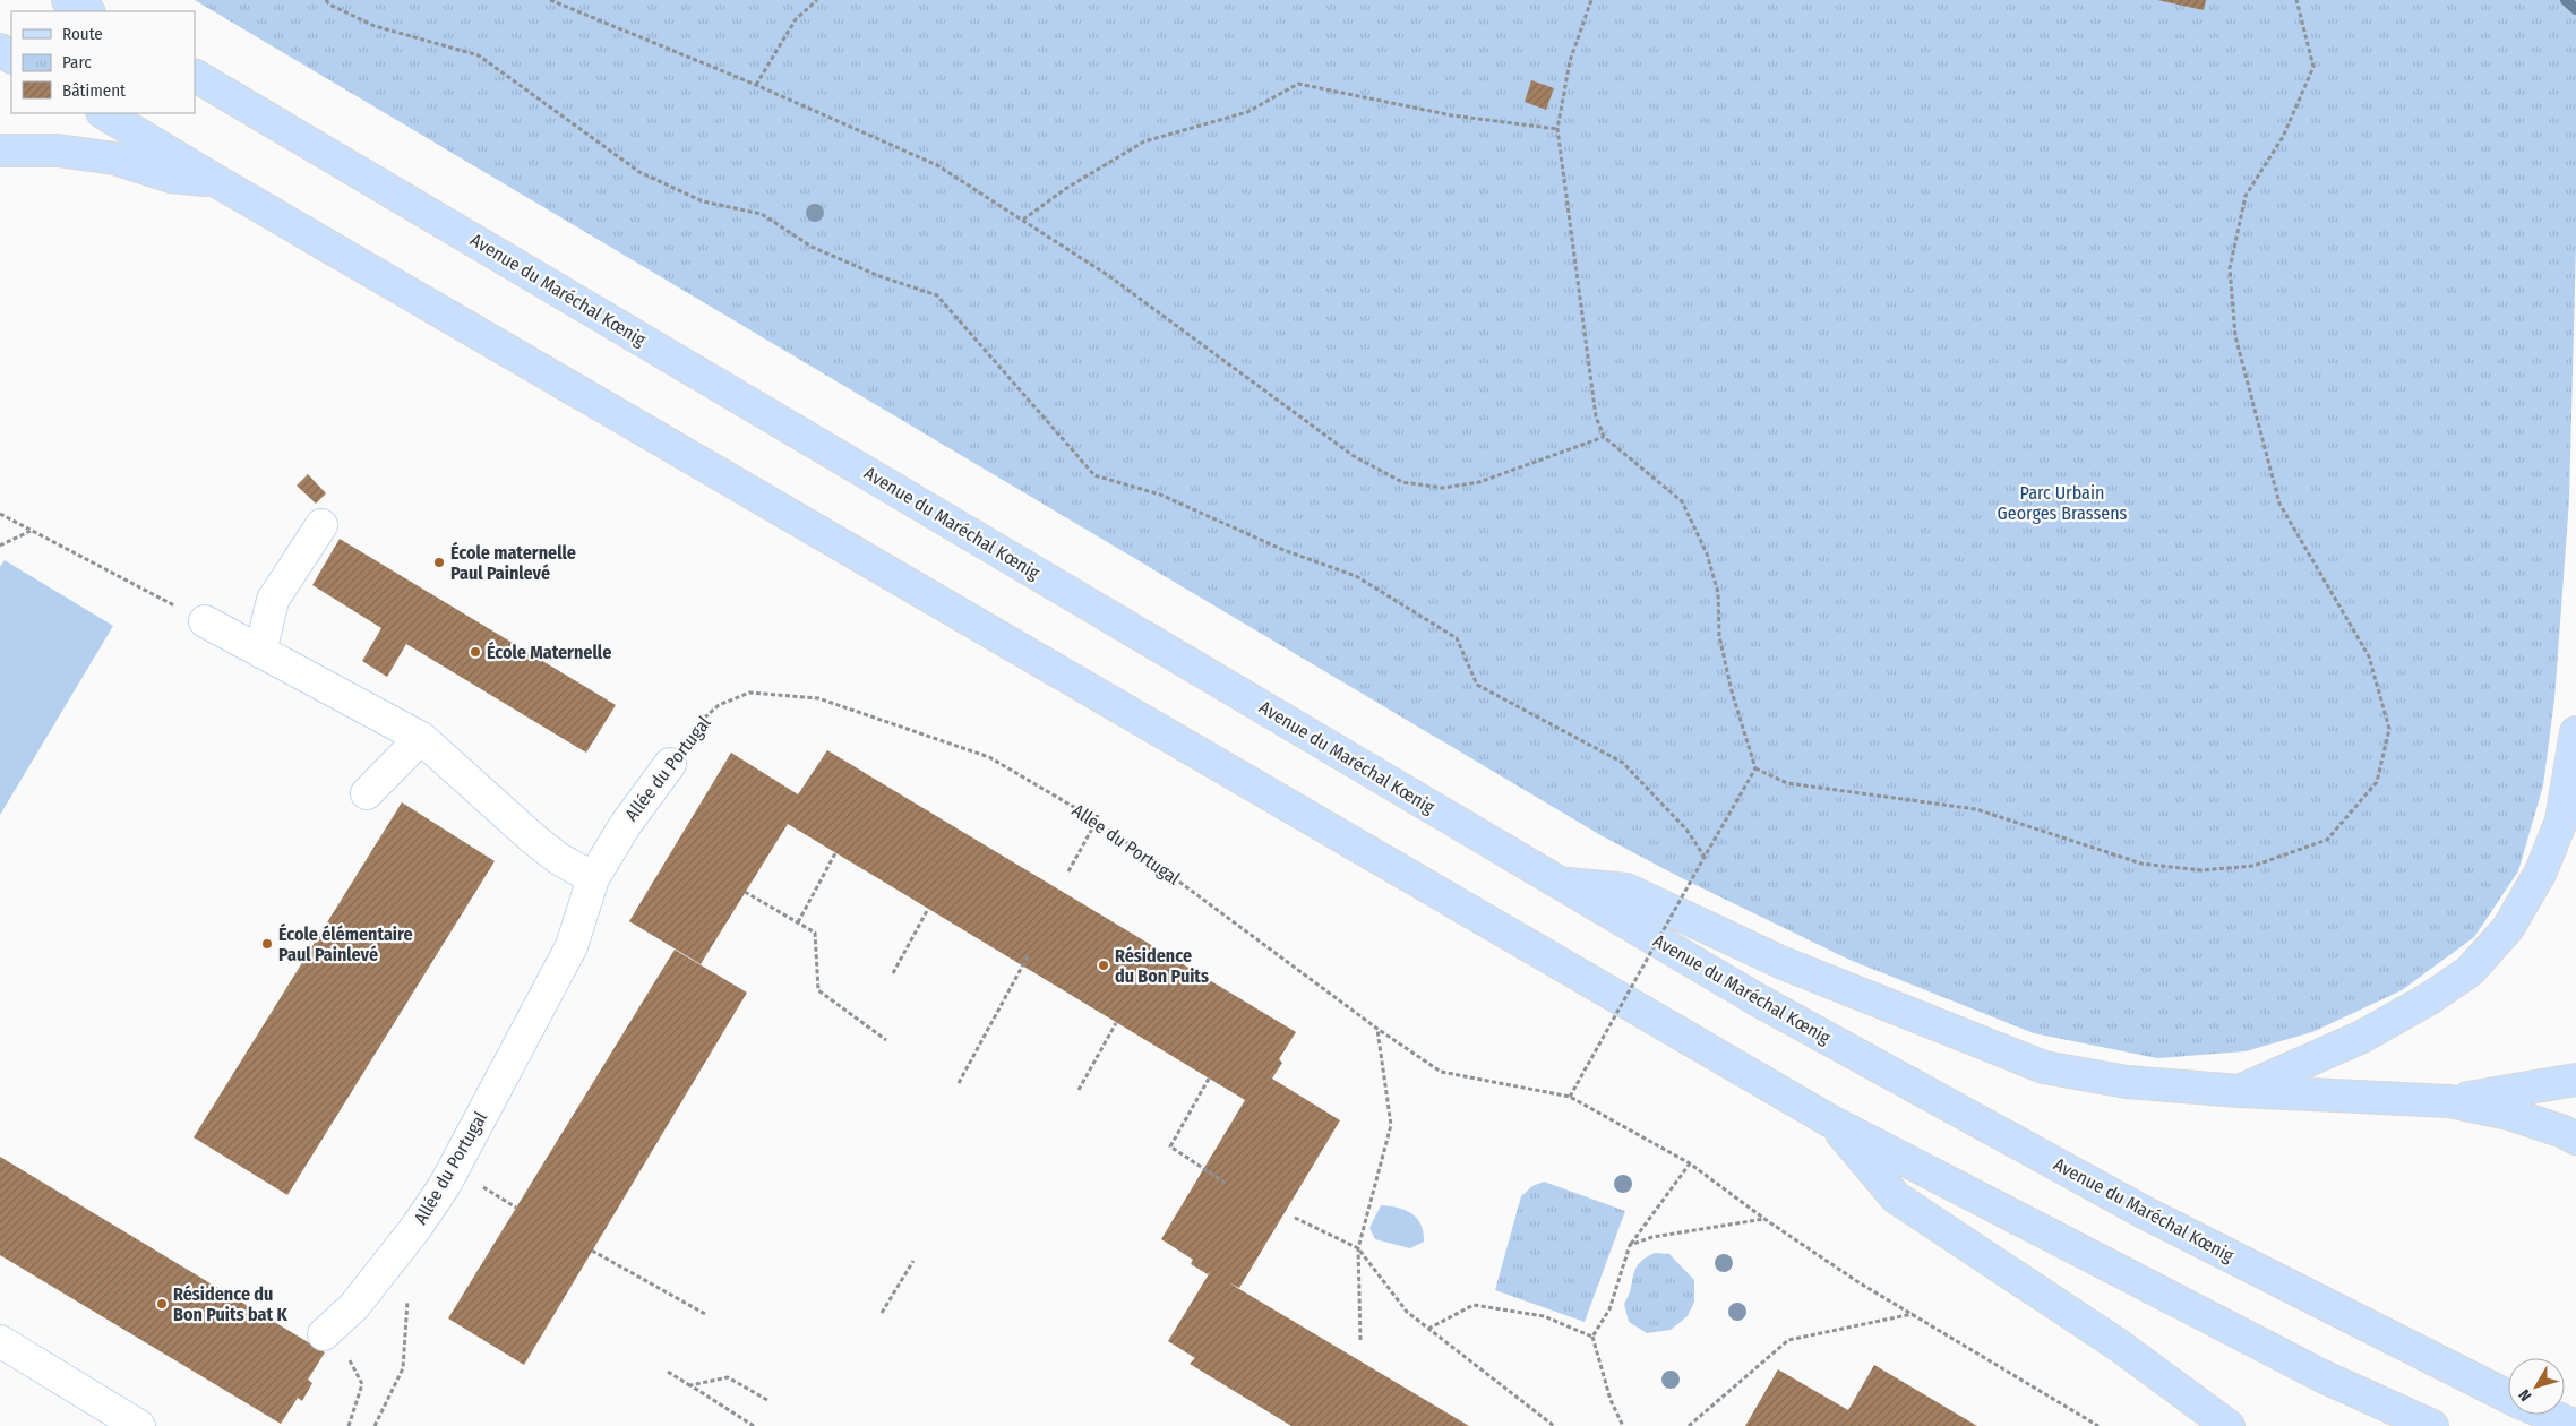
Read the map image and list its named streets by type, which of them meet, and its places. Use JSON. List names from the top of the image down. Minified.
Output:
{"streets":{"main road":["Avenue du Maréchal Kœnig"],"street":["Allée du Portugal"]},"parks":["Parc Urbain Georges Brassens"],"places":["École maternelle Paul Painlevé","École Maternelle","École élémentaire Paul Painlevé","Résidence du Bon Puits","Résidence du Bon Puits bat K"],"legend":["Route","Parc","Bâtiment"],"north":"bottom left"}
